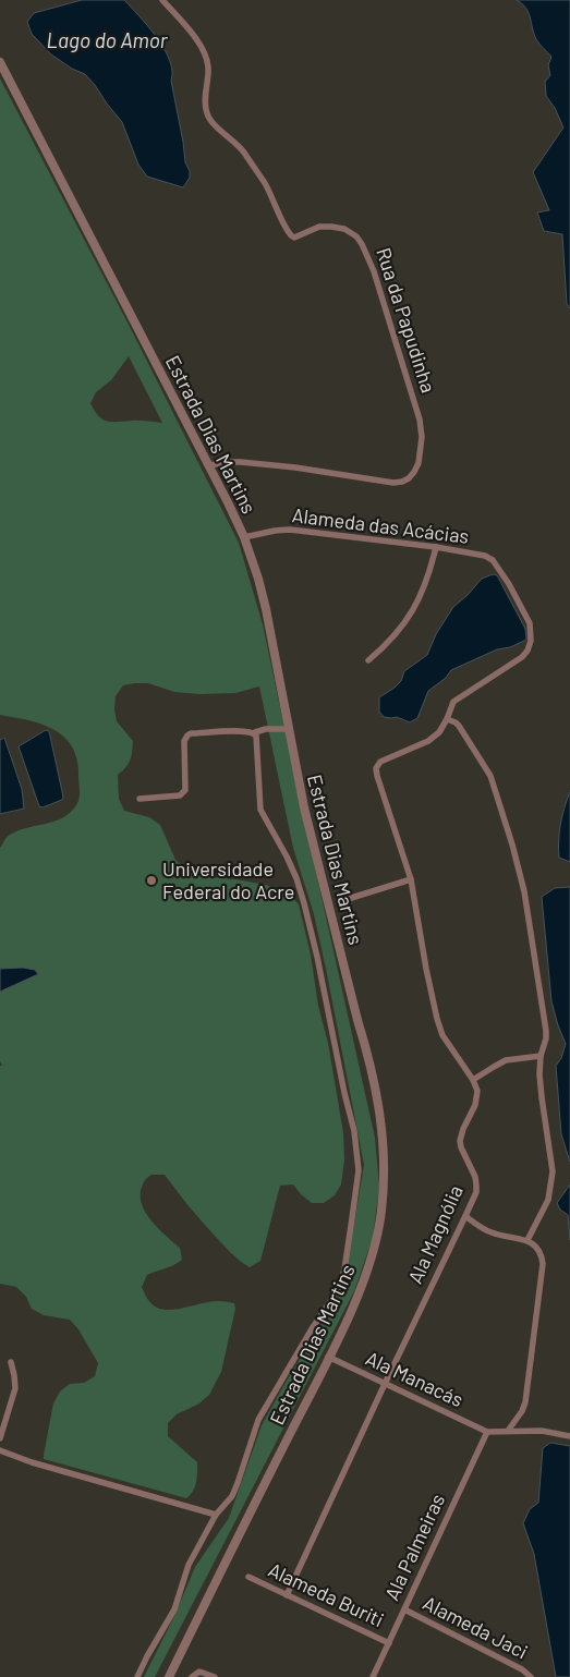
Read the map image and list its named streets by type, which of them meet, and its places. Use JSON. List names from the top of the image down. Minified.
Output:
{"streets":{"street":["Rua da Papudinha","Estrada Dias Martins","Alameda das Acácias","Ala Magnólia","Ala Manacás","Ala Palmeiras","Alameda Buriti","Alameda Jaci"]},"crossings":[["Rua da Papudinha","Estrada Dias Martins"],["Estrada Dias Martins","Alameda das Acácias"],["Estrada Dias Martins","Ala Manacás"],["Ala Magnólia","Ala Manacás"],["Ala Magnólia","Alameda Buriti"],["Ala Manacás","Ala Palmeiras"],["Ala Palmeiras","Alameda Buriti"],["Ala Palmeiras","Alameda Jaci"]],"water":["Lago do Amor"],"places":["Universidade Federal do Acre"]}
